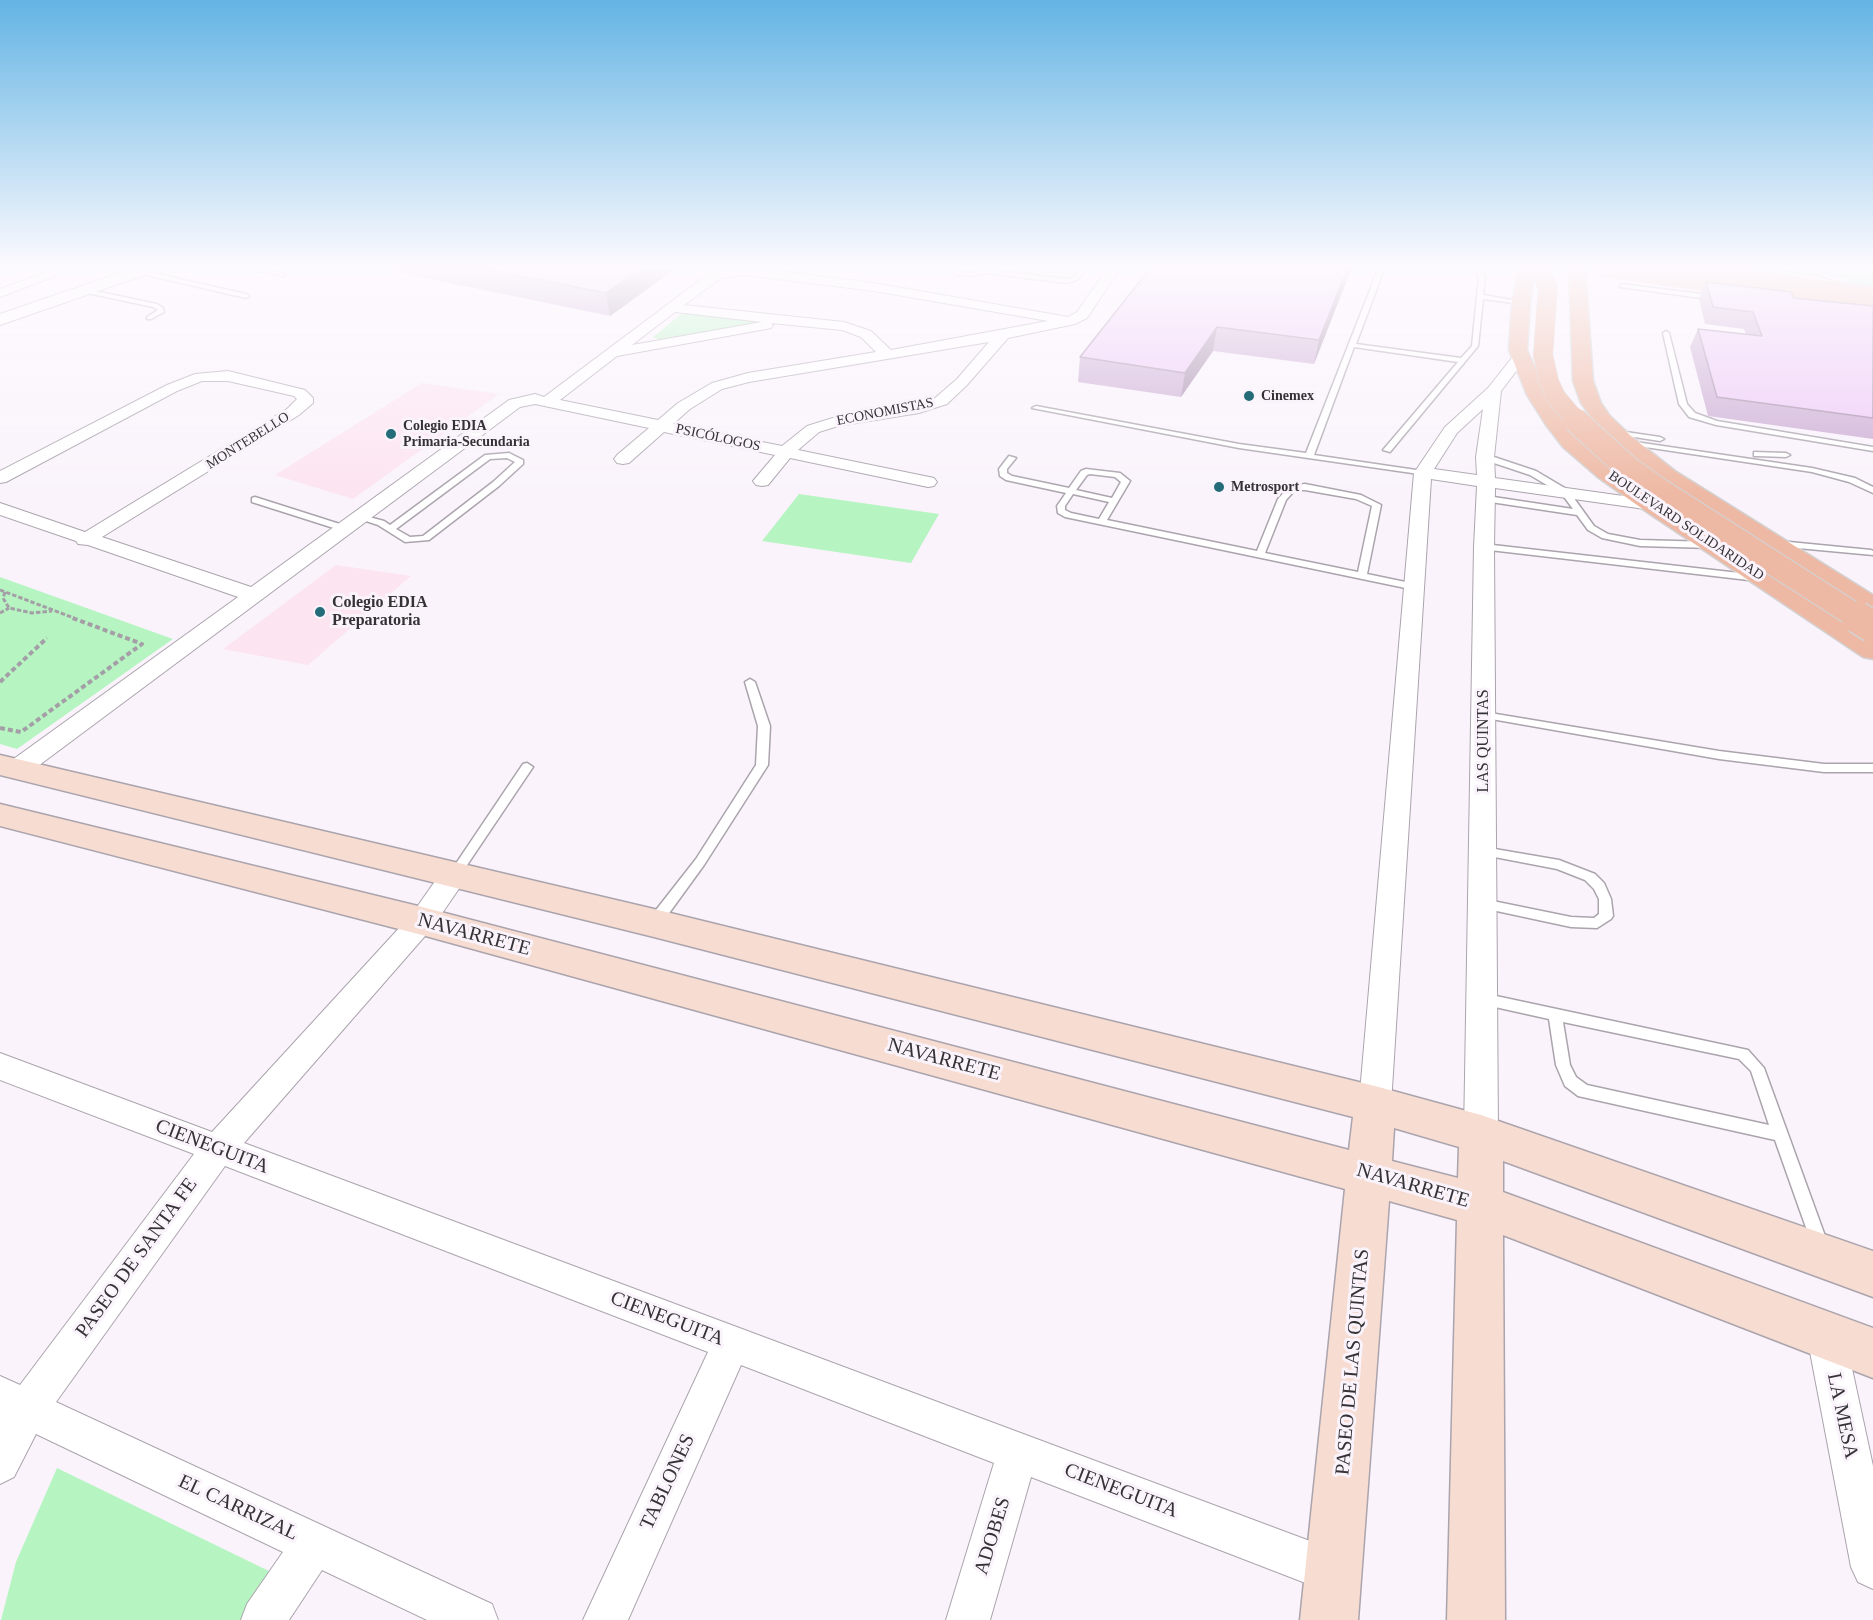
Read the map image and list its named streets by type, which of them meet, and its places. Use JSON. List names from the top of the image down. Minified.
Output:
{"streets":{"main road":["BOULEVARD SOLIDARIDAD","NAVARRETE","PASEO DE LAS QUINTAS"],"street":["ECONOMISTAS","PSICÓLOGOS","MONTEBELLO","LAS QUINTAS","CIENEGUITA","PASEO DE SANTA FE","LA MESA","TABLONES","EL CARRIZAL","ADOBES"]},"crossings":[["ECONOMISTAS","PSICÓLOGOS"],["NAVARRETE","PASEO DE SANTA FE"],["NAVARRETE","PASEO DE LAS QUINTAS"],["NAVARRETE","LA MESA"],["CIENEGUITA","PASEO DE SANTA FE"],["CIENEGUITA","PASEO DE LAS QUINTAS"],["CIENEGUITA","TABLONES"],["CIENEGUITA","ADOBES"],["PASEO DE SANTA FE","EL CARRIZAL"]],"places":["Cinemex","Colegio EDIA Primaria-Secundaria","Metrosport","Colegio EDIA Preparatoria"]}
